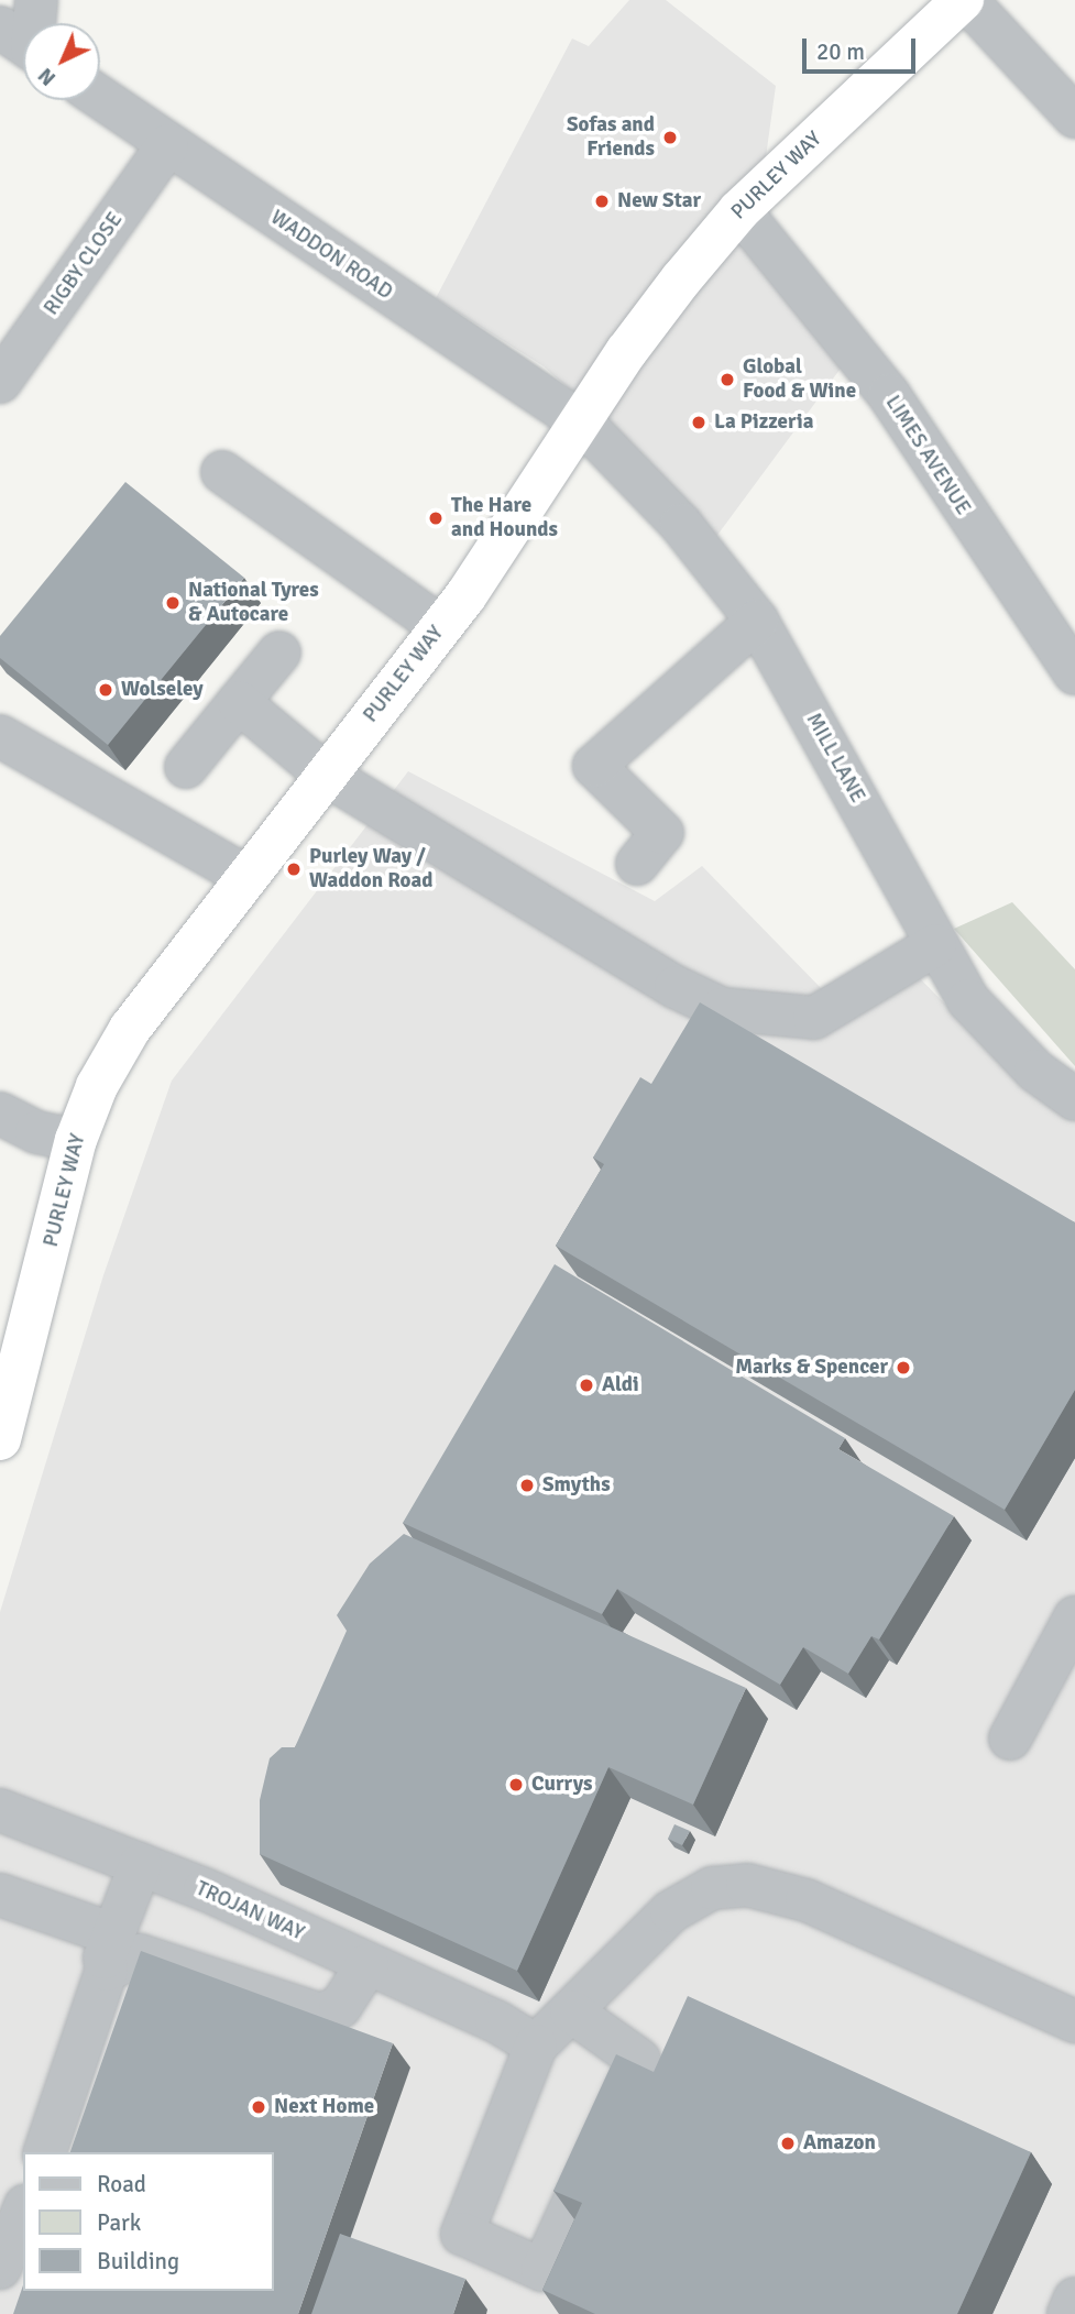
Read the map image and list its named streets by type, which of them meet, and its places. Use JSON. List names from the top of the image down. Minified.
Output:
{"streets":{"highway":["PURLEY WAY"],"street":["WADDON ROAD","RIGBY CLOSE","LIMES AVENUE","MILL LANE","TROJAN WAY"]},"crossings":[["PURLEY WAY","WADDON ROAD"],["PURLEY WAY","LIMES AVENUE"],["PURLEY WAY","MILL LANE"],["WADDON ROAD","RIGBY CLOSE"],["WADDON ROAD","MILL LANE"]],"places":["Sofas and Friends","New Star","Global Food & Wine","La Pizzeria","The Hare and Hounds","National Tyres & Autocare","Wolseley","Purley Way / Waddon Road","Marks & Spencer","Aldi","Smyths","Currys","Next Home","Amazon"],"legend":["Road","Park","Building"],"scale_bar":"20 m","north":"bottom left"}
